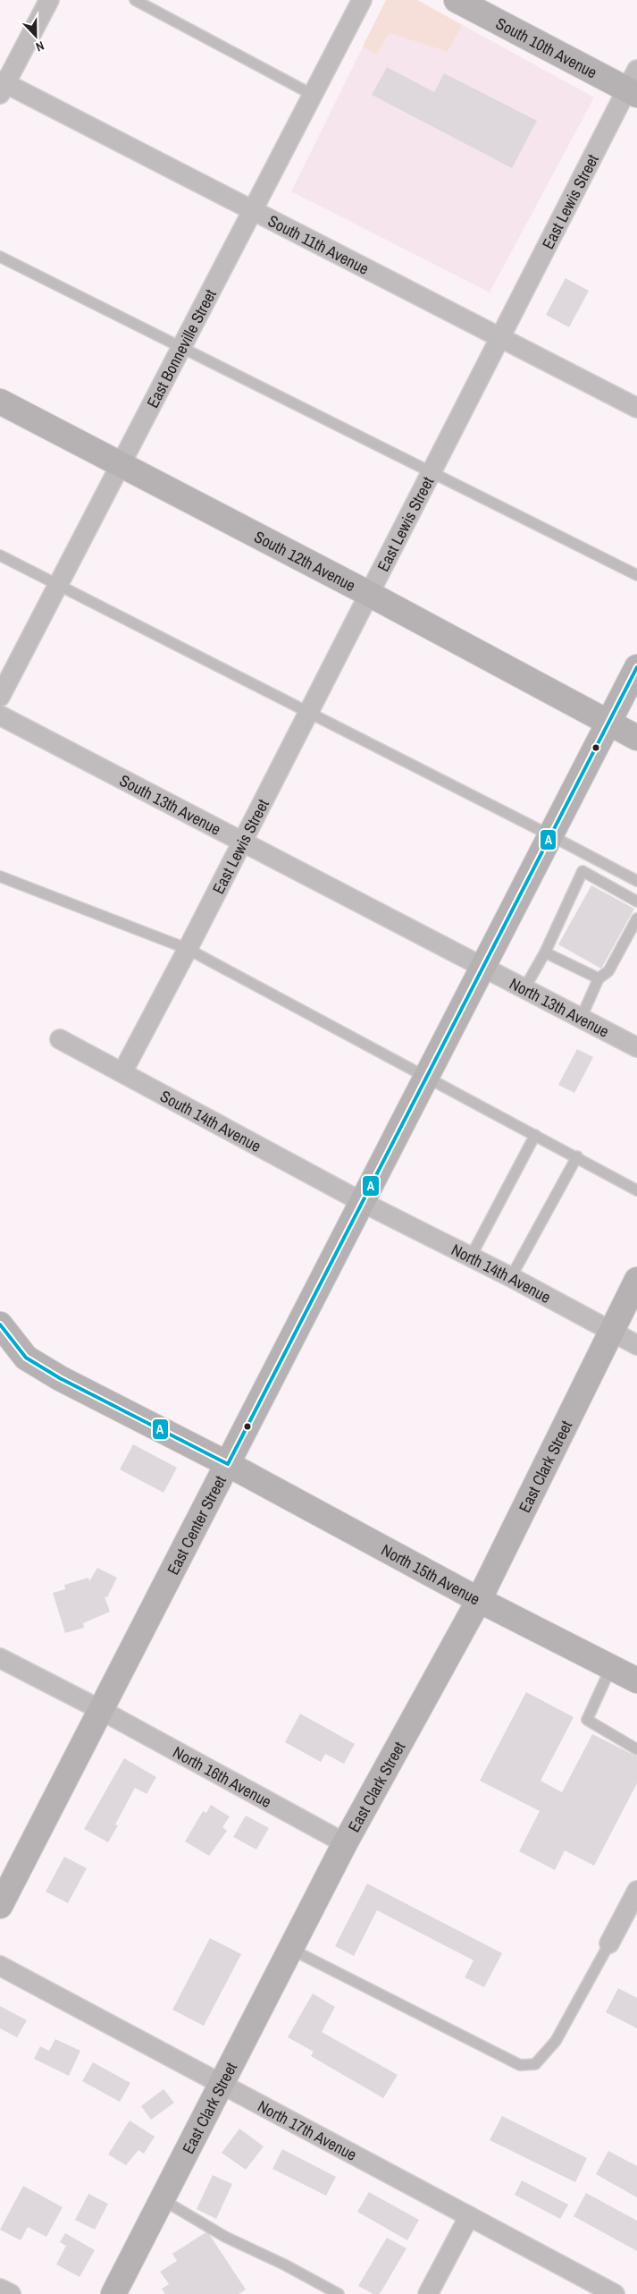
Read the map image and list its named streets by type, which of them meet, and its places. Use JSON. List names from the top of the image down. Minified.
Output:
{"streets":{"main road":["South 10th Avenue","South 12th Avenue","East Clark Street","East Center Street","North 15th Avenue"],"street":["East Lewis Street","South 11th Avenue","East Bonneville Street","South 13th Avenue","North 13th Avenue","South 14th Avenue","North 14th Avenue","North 16th Avenue","North 17th Avenue"]},"crossings":[["South 10th Avenue","East Lewis Street"],["East Lewis Street","South 11th Avenue"],["East Lewis Street","South 12th Avenue"],["East Lewis Street","South 13th Avenue"],["East Lewis Street","South 14th Avenue"],["South 11th Avenue","East Bonneville Street"],["East Bonneville Street","South 12th Avenue"],["South 12th Avenue","East Center Street"],["South 13th Avenue","North 13th Avenue"],["South 13th Avenue","East Center Street"],["North 13th Avenue","East Center Street"],["South 14th Avenue","North 14th Avenue"],["South 14th Avenue","East Center Street"],["North 14th Avenue","East Clark Street"],["North 14th Avenue","East Center Street"],["East Clark Street","North 15th Avenue"],["East Clark Street","North 16th Avenue"],["East Clark Street","North 17th Avenue"],["East Center Street","North 15th Avenue"],["East Center Street","North 16th Avenue"]],"lines":["transit line A"],"north":"bottom"}
